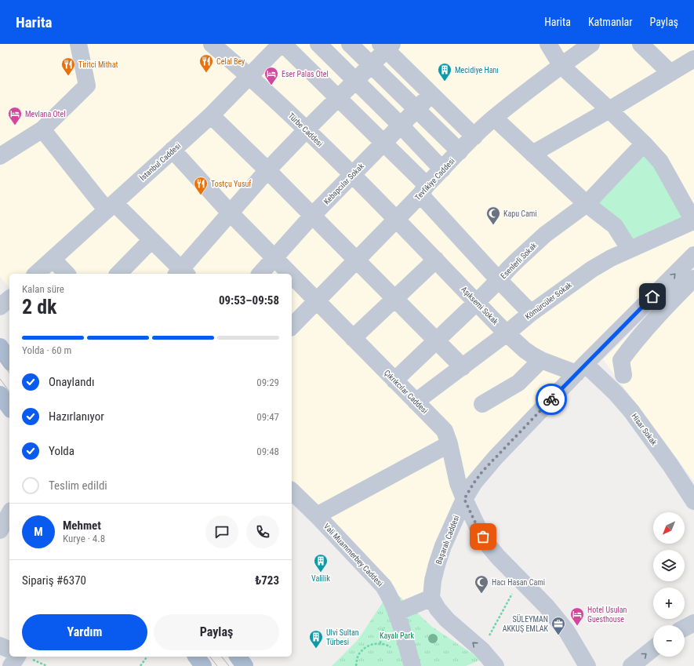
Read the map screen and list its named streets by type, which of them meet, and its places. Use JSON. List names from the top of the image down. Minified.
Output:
{"streets":{"street":["Türbe Caddesi","İstanbul Caddesi","Tevfikiye Caddesi","Kebapcılar Sokak","Esenlerli Sokak","Kömürcüler Sokak","Aşıksemi Sokak","Çıkrıkcılar Caddesi","Hisar Sokak","Başaralı Caddesi","Vali Muammerbey Caddesi"]},"crossings":[["Türbe Caddesi","İstanbul Caddesi"],["Türbe Caddesi","Tevfikiye Caddesi"],["Türbe Caddesi","Kebapcılar Sokak"],["Türbe Caddesi","Aşıksemi Sokak"],["İstanbul Caddesi","Çıkrıkcılar Caddesi"],["Tevfikiye Caddesi","Aşıksemi Sokak"],["Tevfikiye Caddesi","Çıkrıkcılar Caddesi"],["Kebapcılar Sokak","Çıkrıkcılar Caddesi"],["Esenlerli Sokak","Aşıksemi Sokak"],["Esenlerli Sokak","Çıkrıkcılar Caddesi"],["Kömürcüler Sokak","Aşıksemi Sokak"],["Kömürcüler Sokak","Çıkrıkcılar Caddesi"],["Aşıksemi Sokak","Hisar Sokak"],["Aşıksemi Sokak","Başaralı Caddesi"],["Çıkrıkcılar Caddesi","Başaralı Caddesi"],["Hisar Sokak","Başaralı Caddesi"]],"parks":["Kayalı Park"],"places":{"restaurant":["Celal Bey","Tiritci Mithat","Tostçu Yusuf"],"building":["Mecidiye Hanı","Valilik","Ulvi Sultan Türbesi"],"hotel":["Eser Palas Otel","Mevlana Otel","Hotel Usulan Guesthouse"],"mosque":["Kapu Cami","Hacı Hasan Cami"],"office":["SÜLEYMAN AKKUŞ EMLAK"]},"north":"bottom left","page":{"header":"Harita","nav":["Harita","Katmanlar","Paylaş"],"heading":["2 dk","Kalan süre","09:53–09:58"],"panel":["Mehmet","Kurye · 4.8","Sipariş #6370","₺723"],"bar":"Yolda · 60 m","list":[["Onaylandı","09:29"],["Hazırlanıyor","09:47"],["Yolda","09:48"],"Teslim edildi"],"map_buttons":["+","−"],"round":"M","buttons":["Yardım","Paylaş"]}}
